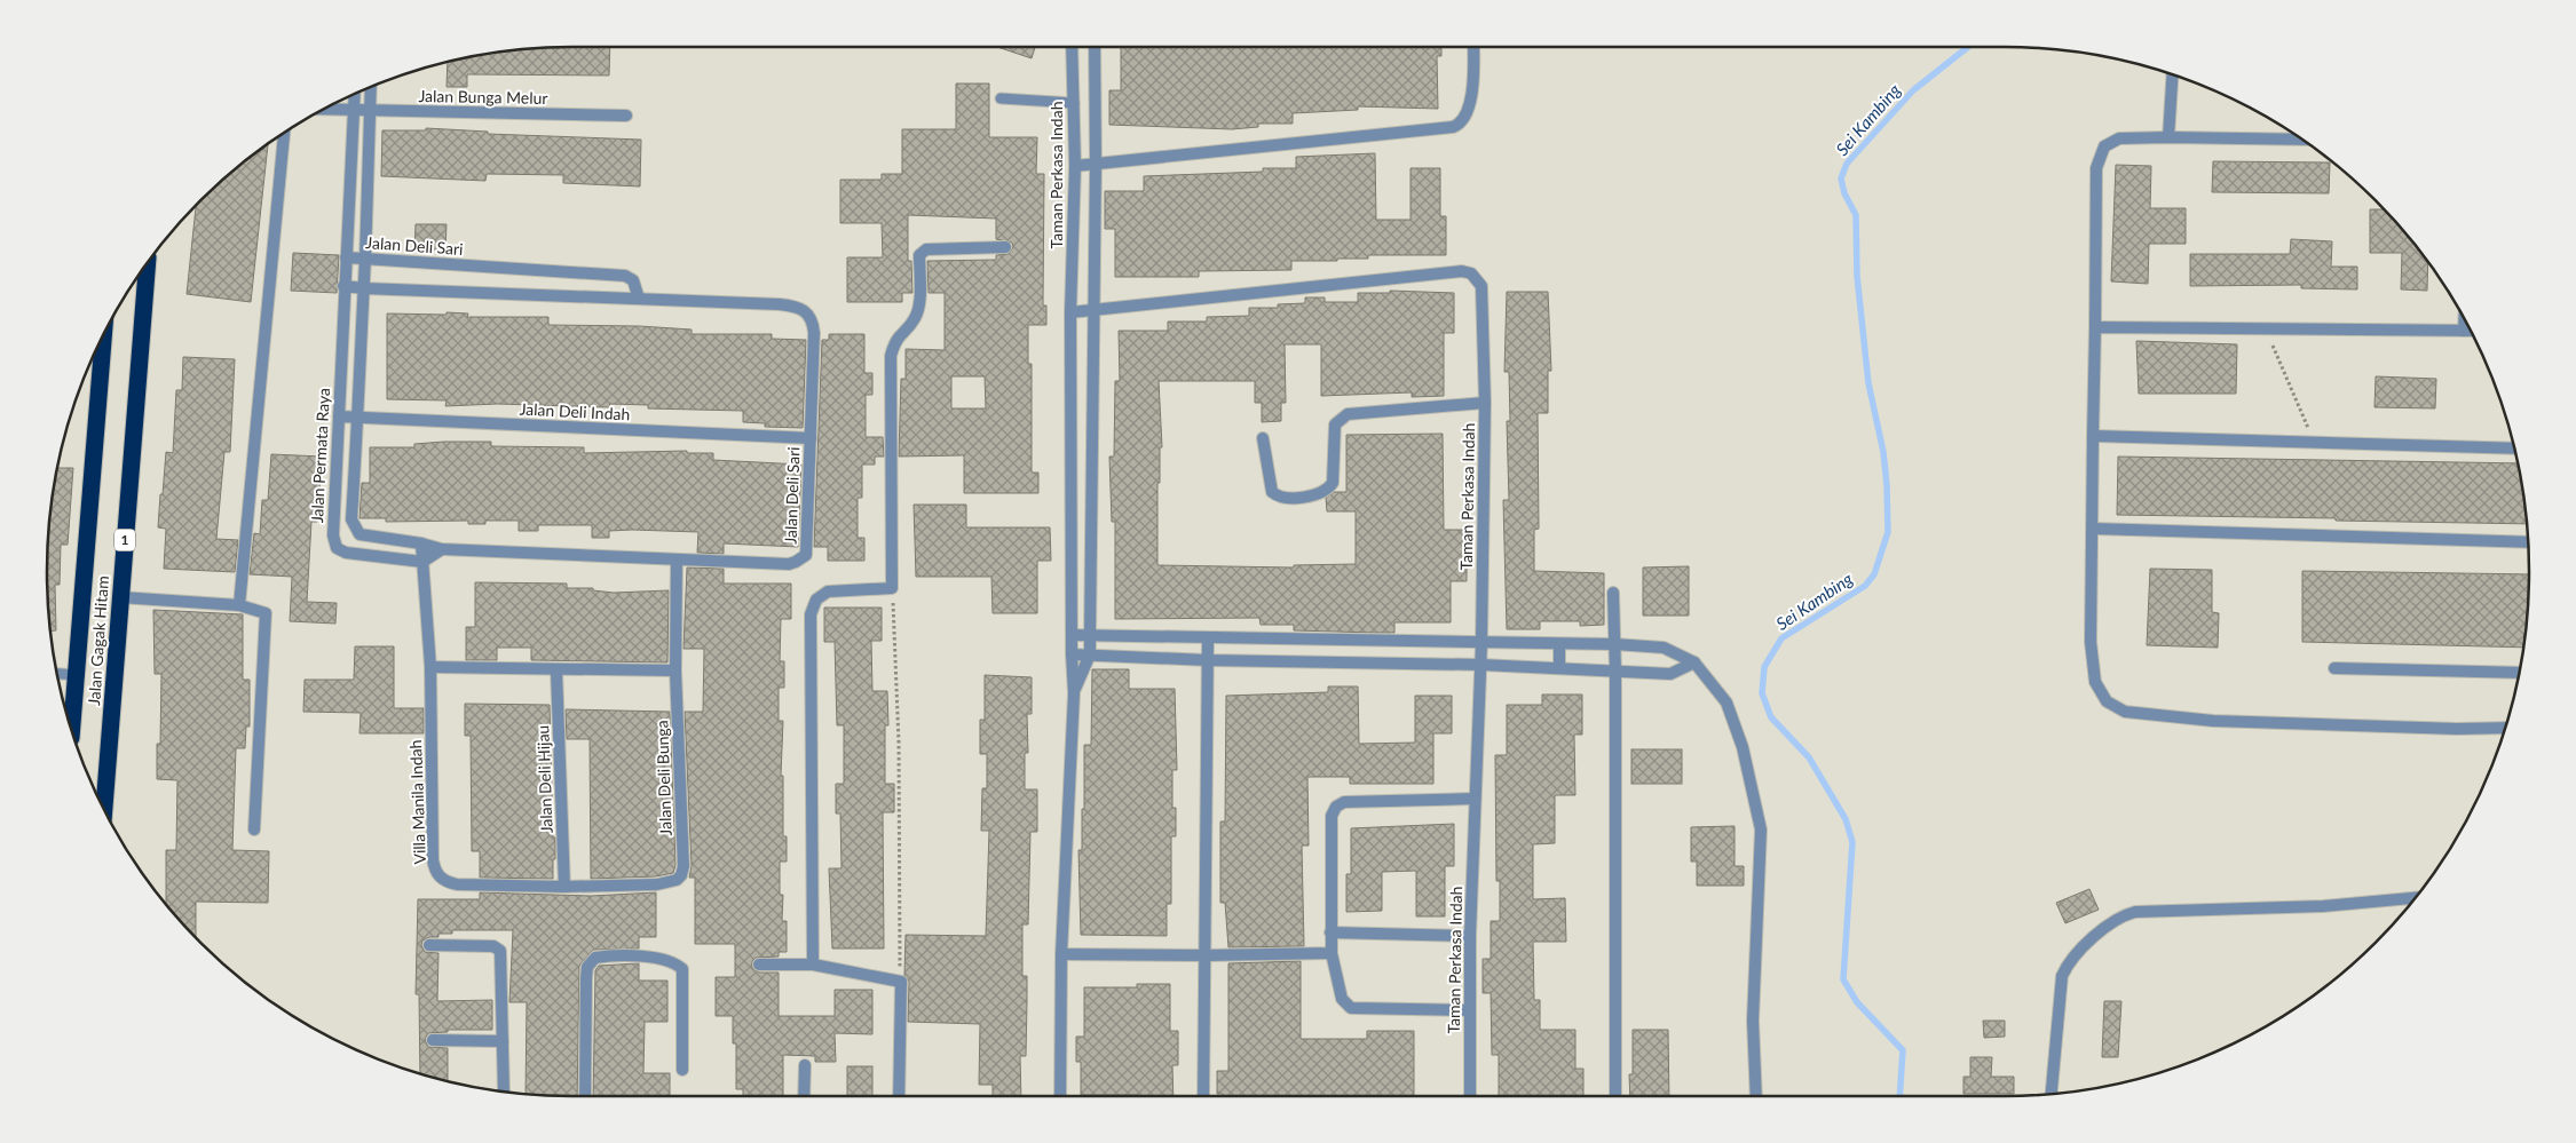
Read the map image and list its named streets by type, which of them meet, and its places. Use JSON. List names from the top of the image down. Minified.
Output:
{"streets":{"highway":["1","Jalan Gagak Hitam"],"street":["Jalan Bunga Melur","Taman Perkasa Indah","Jalan Deli Sari","Jalan Deli Indah","Jalan Permata Raya","Jalan Deli Bunga","Jalan Deli Hijau","Villa Manila Indah"]},"crossings":[["Jalan Bunga Melur","Jalan Permata Raya"],["Jalan Deli Sari","Jalan Deli Indah"],["Jalan Deli Sari","Jalan Permata Raya"],["Jalan Deli Sari","Jalan Deli Bunga"],["Jalan Deli Indah","Jalan Permata Raya"],["Jalan Permata Raya","Villa Manila Indah"],["Jalan Deli Bunga","Jalan Deli Hijau"],["Jalan Deli Bunga","Villa Manila Indah"],["Jalan Deli Hijau","Villa Manila Indah"]],"water":["Sei Kambing"]}
